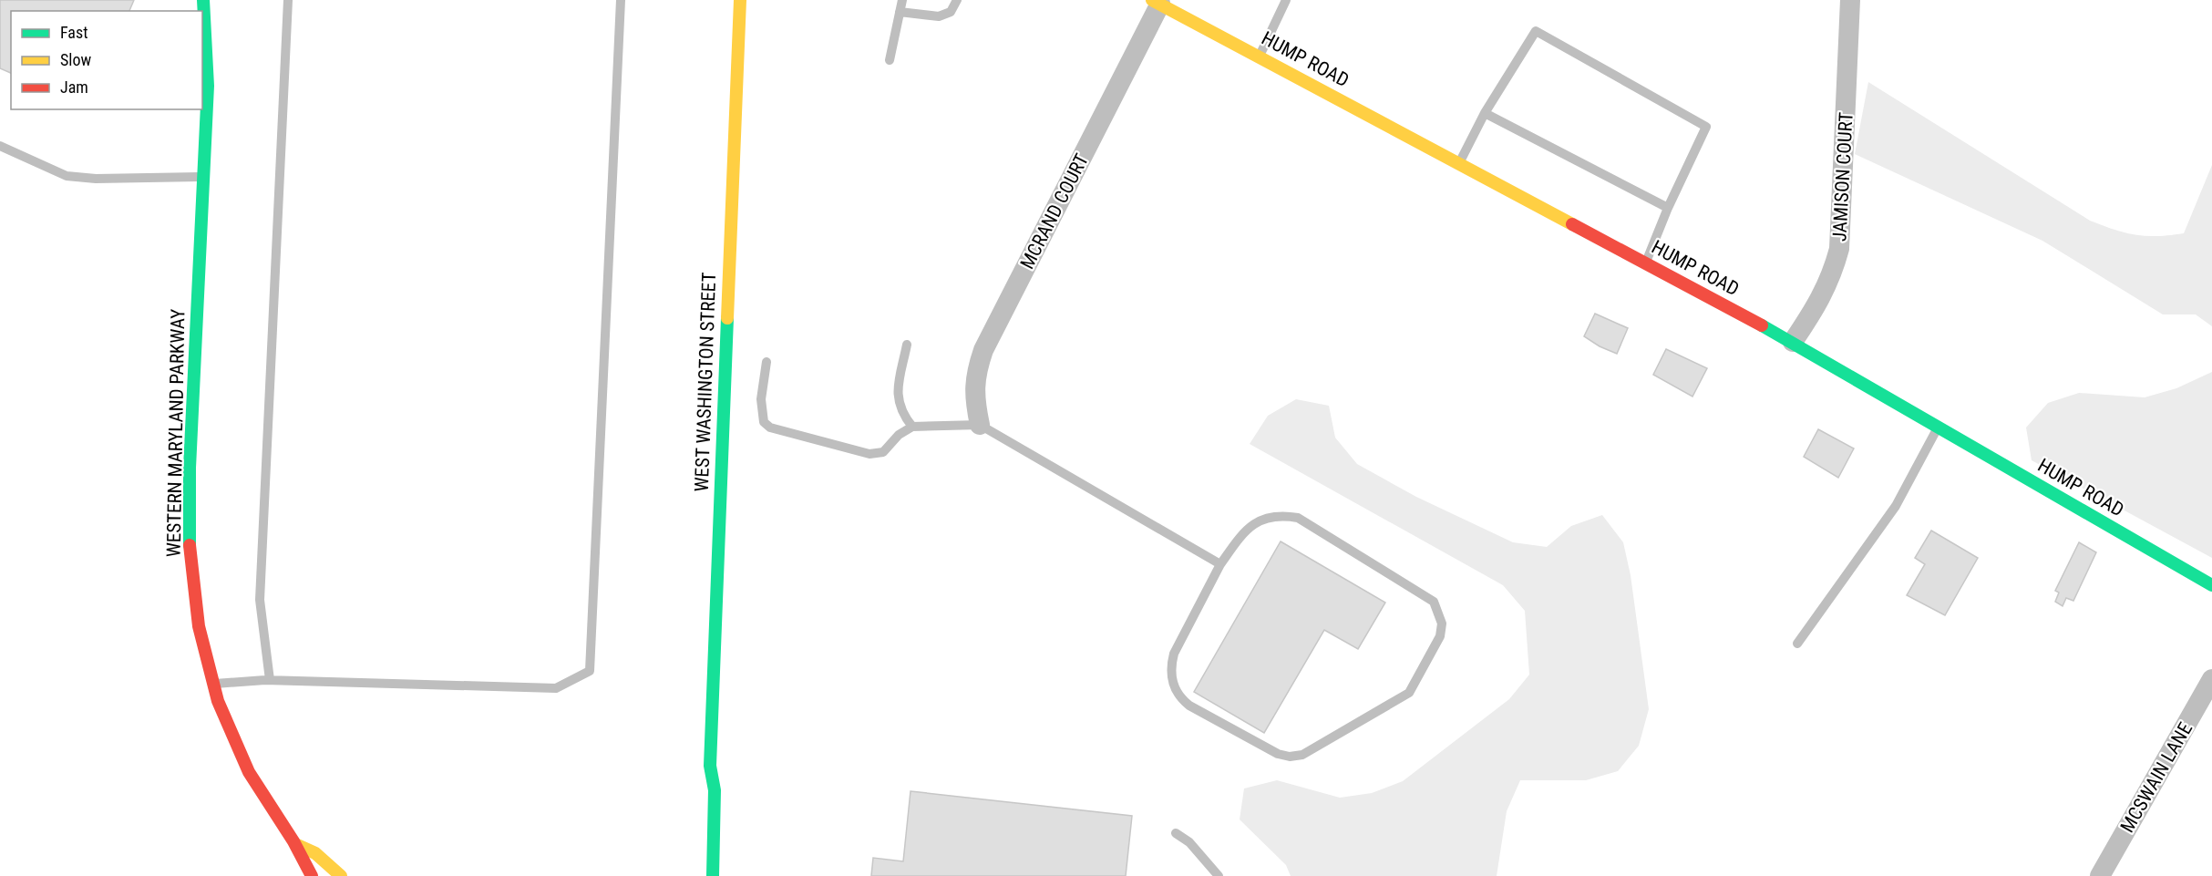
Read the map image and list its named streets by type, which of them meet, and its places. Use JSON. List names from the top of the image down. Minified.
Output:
{"streets":{"street":["HUMP ROAD","JAMISON COURT","MCRAND COURT","WEST WASHINGTON STREET","WESTERN MARYLAND PARKWAY","MCSWAIN LANE"]},"crossings":[["HUMP ROAD","JAMISON COURT"],["HUMP ROAD","MCRAND COURT"]],"legend":["Fast","Slow","Jam"]}
